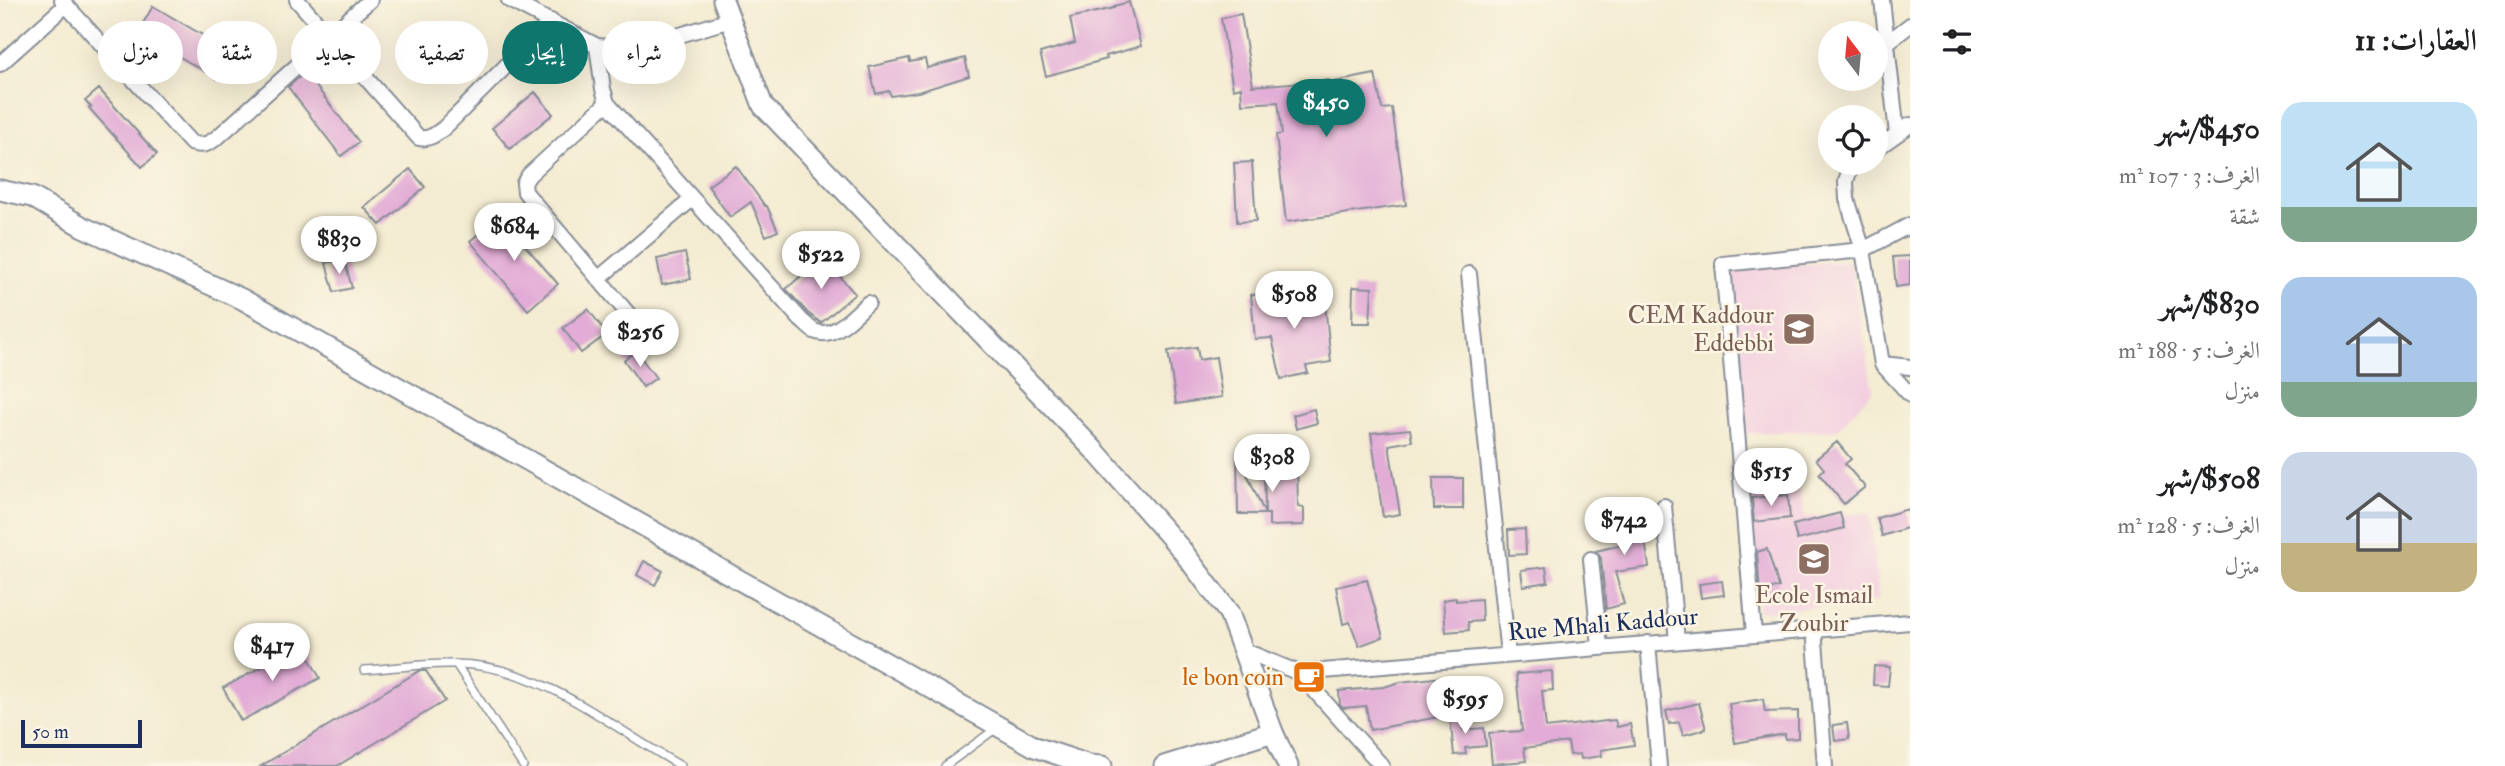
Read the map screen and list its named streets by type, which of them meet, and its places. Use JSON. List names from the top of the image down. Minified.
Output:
{"streets":{"street":["Rue Mhali Kaddour"]},"places":{"school or university":["CEM Kaddour Eddebbi","Ecole Ismail Zoubir"],"cafe":["le bon coin"]},"scale_bar":"50 m","north":"top","page":{"heading":"العقارات: 11","chip":["شراء","إيجار","تصفية","جديد","شقة","منزل"],"price":["$450","$684","$830","$522","$508","$256","$308","$515","$742","$417","$595"],"list":[{"name":"$450/شهر","note":"الغرف: 3 · 107 m² · شقة"},{"name":"$830/شهر","note":"الغرف: 5 · 188 m² · منزل"},{"name":"$508/شهر","note":"الغرف: 5 · 128 m² · منزل"}],"scale":"50 m"}}
